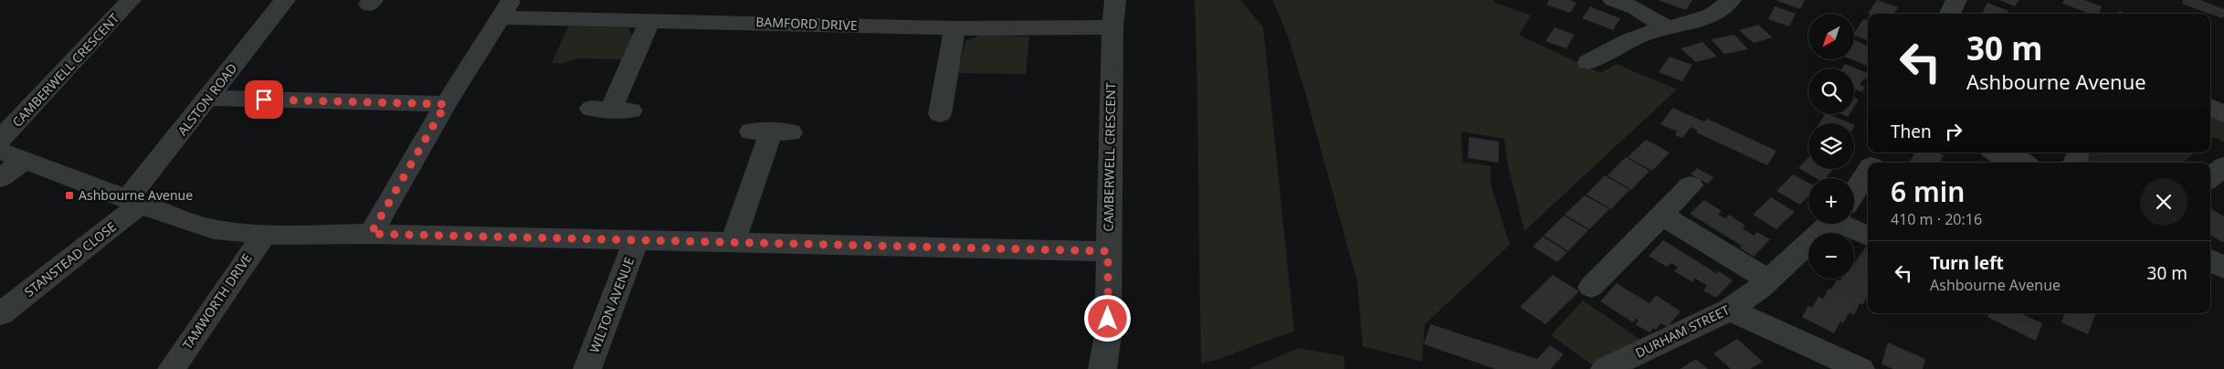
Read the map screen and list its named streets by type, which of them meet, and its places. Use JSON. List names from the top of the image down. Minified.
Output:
{"streets":{"street":["BAMFORD DRIVE","CAMBERWELL CRESCENT","ALSTON ROAD","STANSTEAD CLOSE","TAMWORTH DRIVE","WILTON AVENUE","DURHAM STREET"]},"crossings":[["BAMFORD DRIVE","CAMBERWELL CRESCENT"],["ALSTON ROAD","STANSTEAD CLOSE"]],"places":{"transit":["Ashbourne Avenue"]},"north":"bottom left","page":{"map_buttons":["+","−"],"turn":["30 m","Ashbourne Avenue"],"then":"Then","heading":["6 min","410 m · 20:16"],"list":[{"name":"Turn left","note":"Ashbourne Avenue","value":"30 m"}]}}
